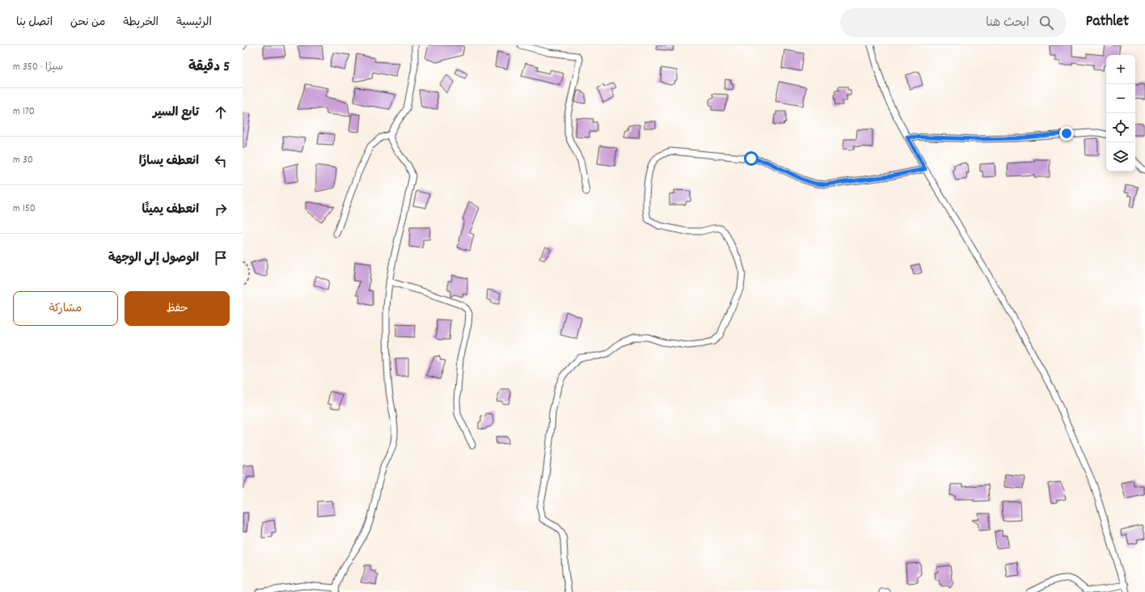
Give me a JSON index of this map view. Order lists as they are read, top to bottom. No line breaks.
{"page":{"header":"Pathlet","search":"ابحث هنا","nav":["الرئيسية","الخريطة","من نحن","اتصل بنا"],"heading":["5 دقيقة","سيرًا · 350 m"],"map_buttons":["+","−"],"list":[["تابع السير","170 m"],["انعطف يسارًا","30 m"],["انعطف يمينًا","150 m"],"الوصول إلى الوجهة"],"buttons":["حفظ","مشاركة"]}}
